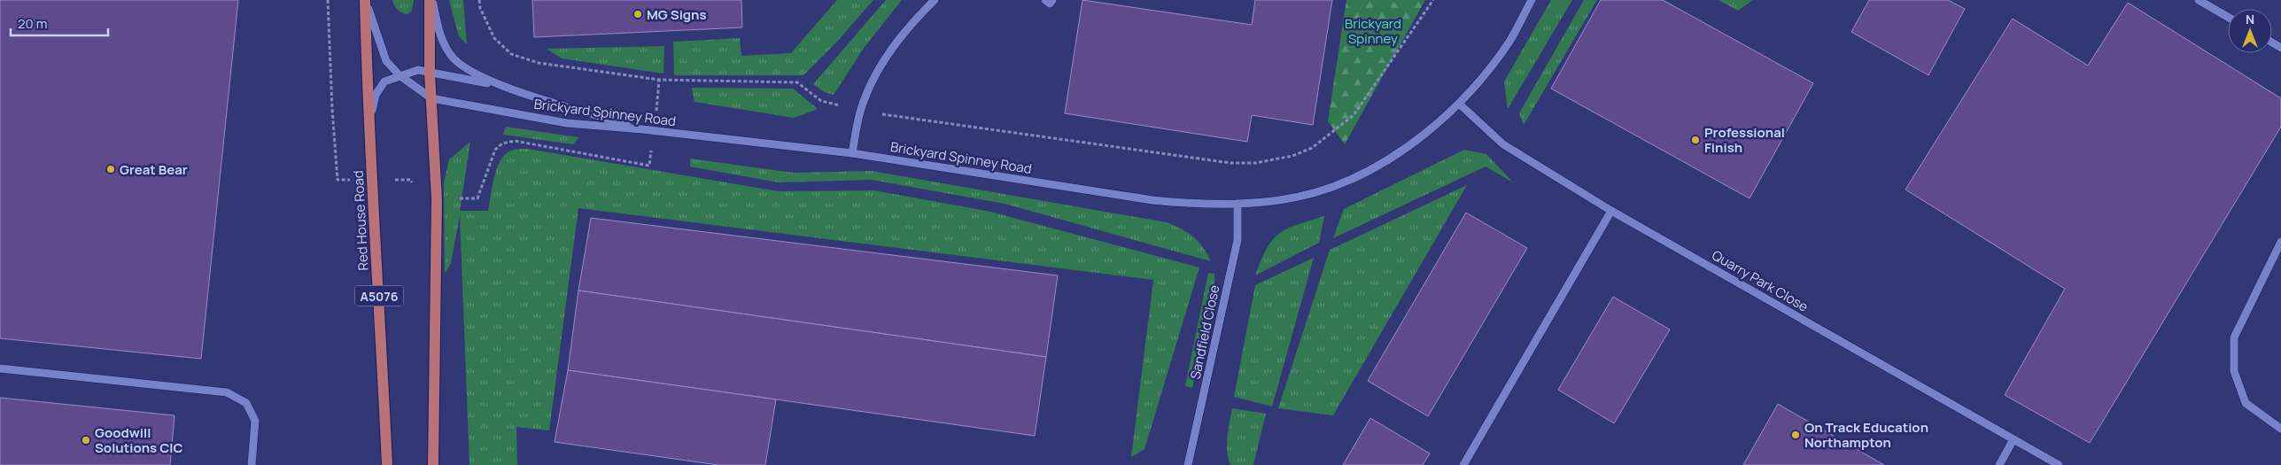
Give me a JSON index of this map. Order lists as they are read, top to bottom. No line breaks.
{"streets":{"main road":["Red House Road","A5076"],"street":["Brickyard Spinney Road","Quarry Park Close","Sandfield Close"]},"crossings":[["Brickyard Spinney Road","Red House Road"],["Brickyard Spinney Road","Quarry Park Close"],["Brickyard Spinney Road","Sandfield Close"]],"parks":["Brickyard Spinney"],"places":["MG Signs","Professional Finish","Great Bear","On Track Education Northampton","Goodwill Solutions CIC"],"scale_bar":"20 m","north":"top"}
